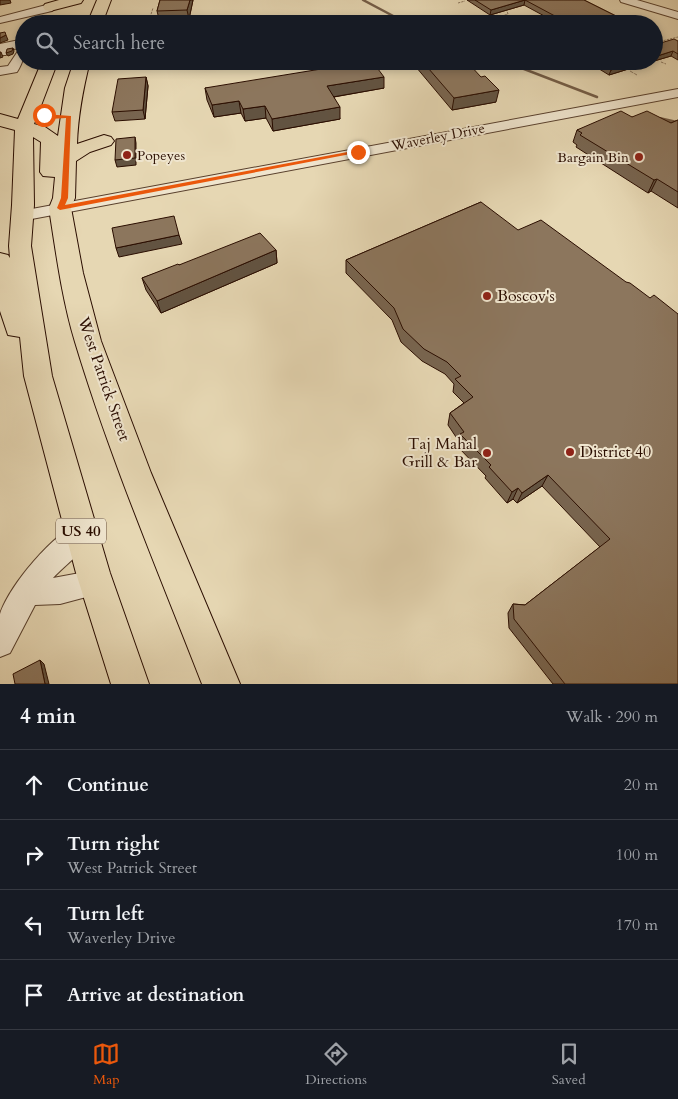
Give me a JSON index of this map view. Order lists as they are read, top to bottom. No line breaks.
{"streets":{"main road":["West Patrick Street","US 40"],"street":["Waverley Drive"]},"crossings":[["Waverley Drive","West Patrick Street"],["Waverley Drive","US 40"]],"places":["Popeyes","Bargain Bin","Boscov's","District 40","Taj Mahal Grill & Bar"],"page":{"search":"Search here","heading":["4 min","Walk · 290 m"],"list":[["Continue","20 m"],["Turn right","West Patrick Street","100 m"],["Turn left","Waverley Drive","170 m"],"Arrive at destination"],"nav":["Map","Directions","Saved"]}}
